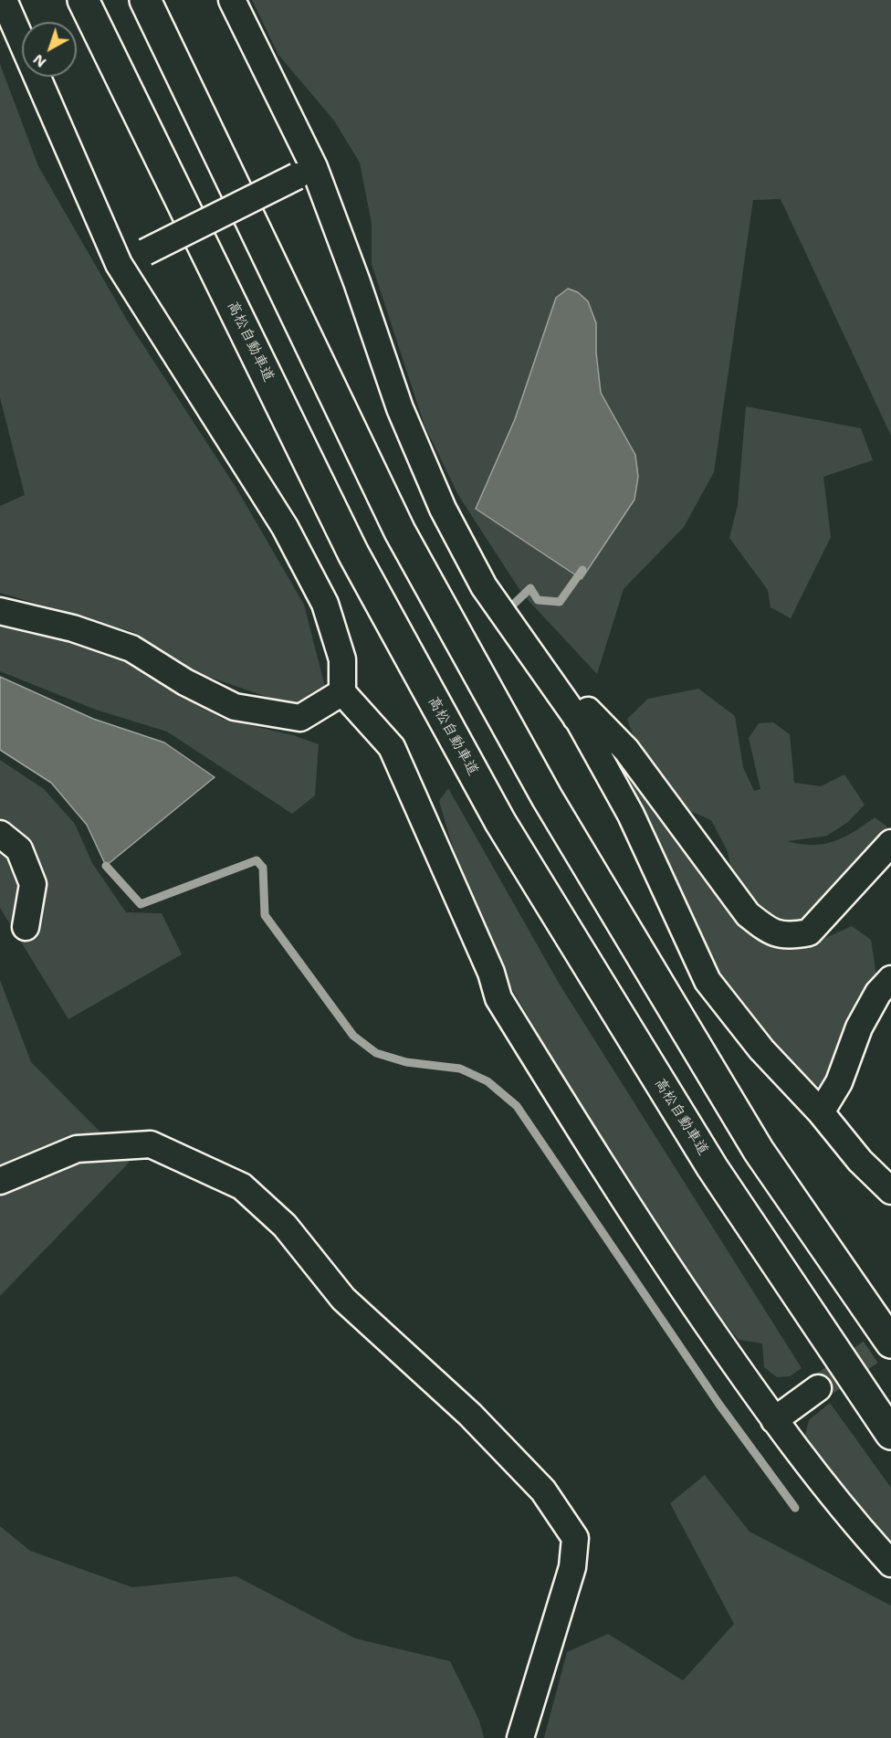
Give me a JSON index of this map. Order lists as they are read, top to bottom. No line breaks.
{"streets":{"highway":["高松自動車道"]},"north":"bottom left"}
